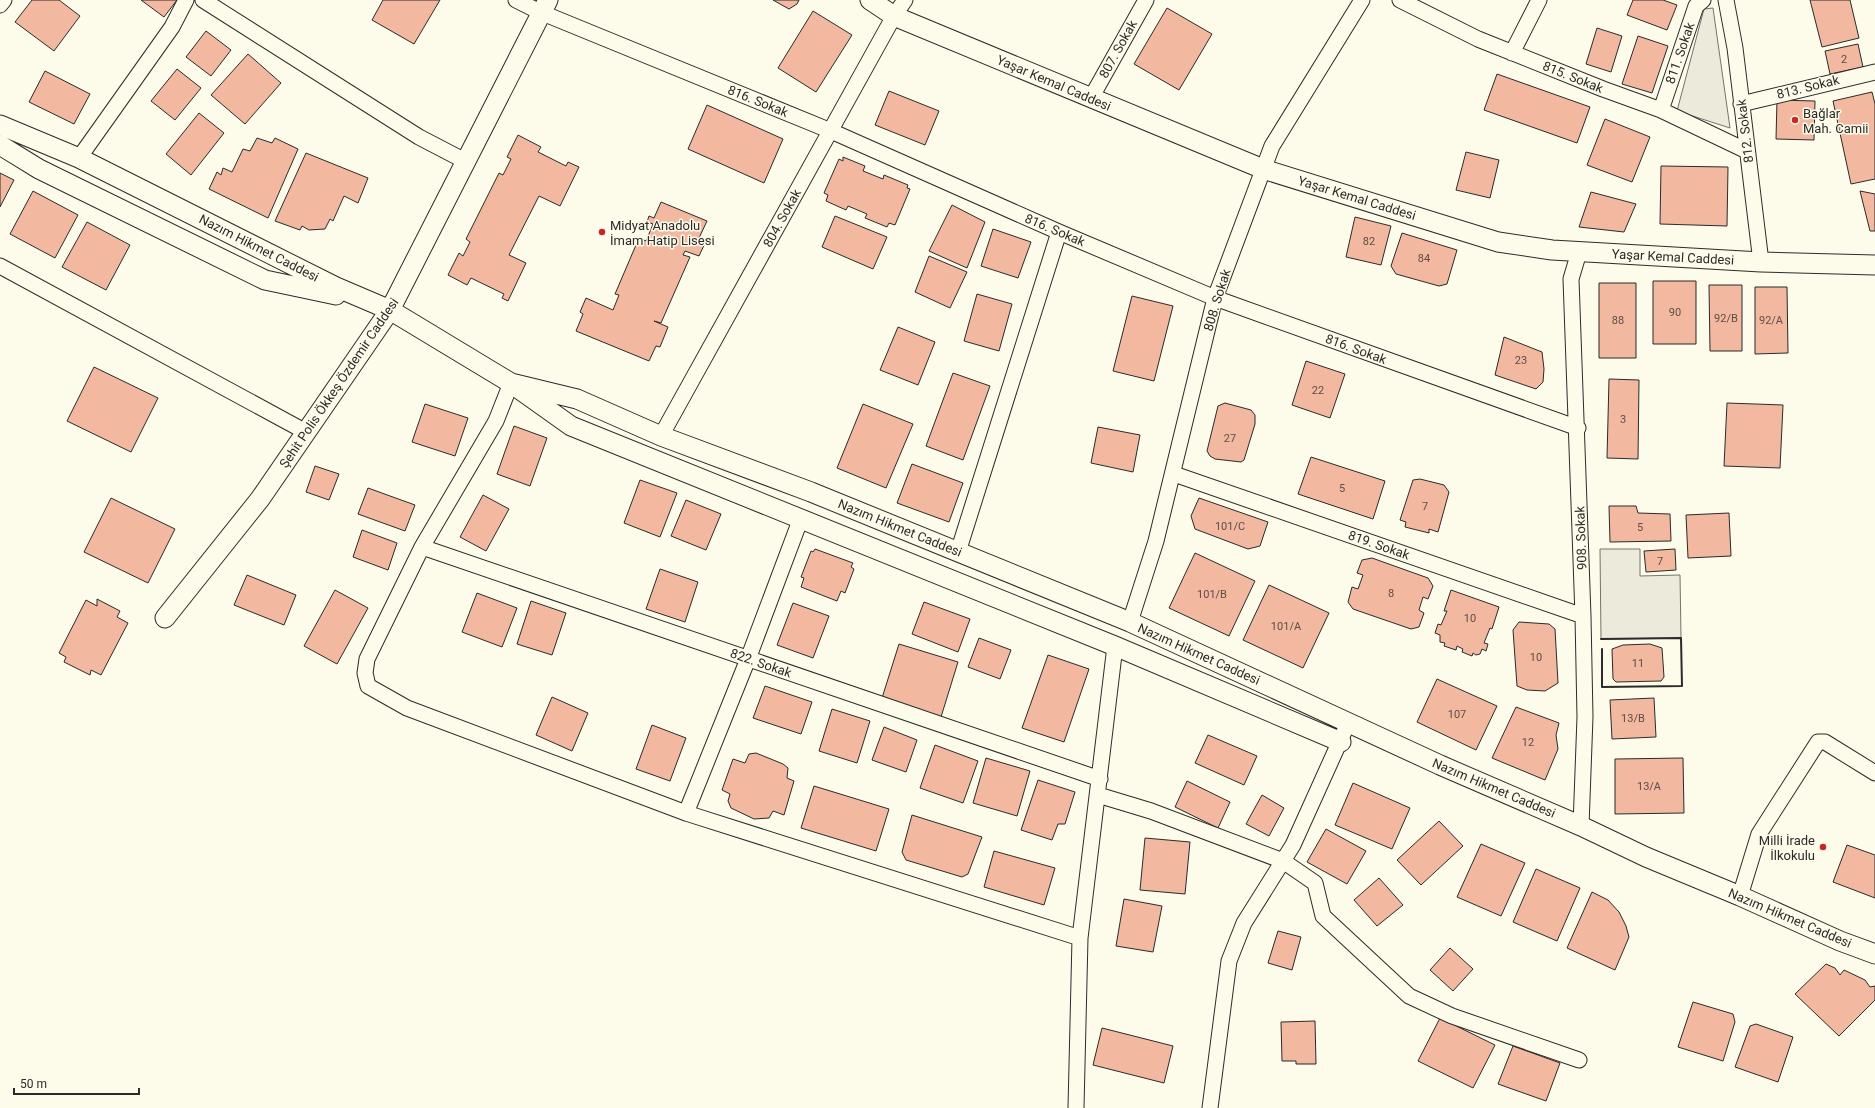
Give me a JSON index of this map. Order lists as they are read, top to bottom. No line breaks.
{"streets":{"street":["807. Sokak","811. Sokak","815. Sokak","Yaşar Kemal Caddesi","813. Sokak","816. Sokak","812. Sokak","804. Sokak","Nazım Hikmet Caddesi","808. Sokak","Şehit Polis Ökkeş Özdemir Caddesi","908. Sokak","819. Sokak","822. Sokak"]},"crossings":[["807. Sokak","Yaşar Kemal Caddesi"],["811. Sokak","815. Sokak"],["815. Sokak","812. Sokak"],["Yaşar Kemal Caddesi","812. Sokak"],["Yaşar Kemal Caddesi","804. Sokak"],["Yaşar Kemal Caddesi","808. Sokak"],["Yaşar Kemal Caddesi","908. Sokak"],["813. Sokak","812. Sokak"],["816. Sokak","804. Sokak"],["816. Sokak","808. Sokak"],["816. Sokak","Şehit Polis Ökkeş Özdemir Caddesi"],["816. Sokak","908. Sokak"],["804. Sokak","Nazım Hikmet Caddesi"],["Nazım Hikmet Caddesi","808. Sokak"],["Nazım Hikmet Caddesi","Şehit Polis Ökkeş Özdemir Caddesi"],["Nazım Hikmet Caddesi","908. Sokak"],["808. Sokak","819. Sokak"],["908. Sokak","819. Sokak"]],"places":["Bağlar Mah. Camii","Midyat Anadolu İmam Hatip Lisesi","Milli İrade İlkokulu"],"house_numbers":["2","82","84","90","92/B","88","92/A","23","22","3","27","5","7","101/C","5","7","8","101/B","10","101/A","10","11","107","13/B","12","13/A"],"scale_bar":"50 m"}
